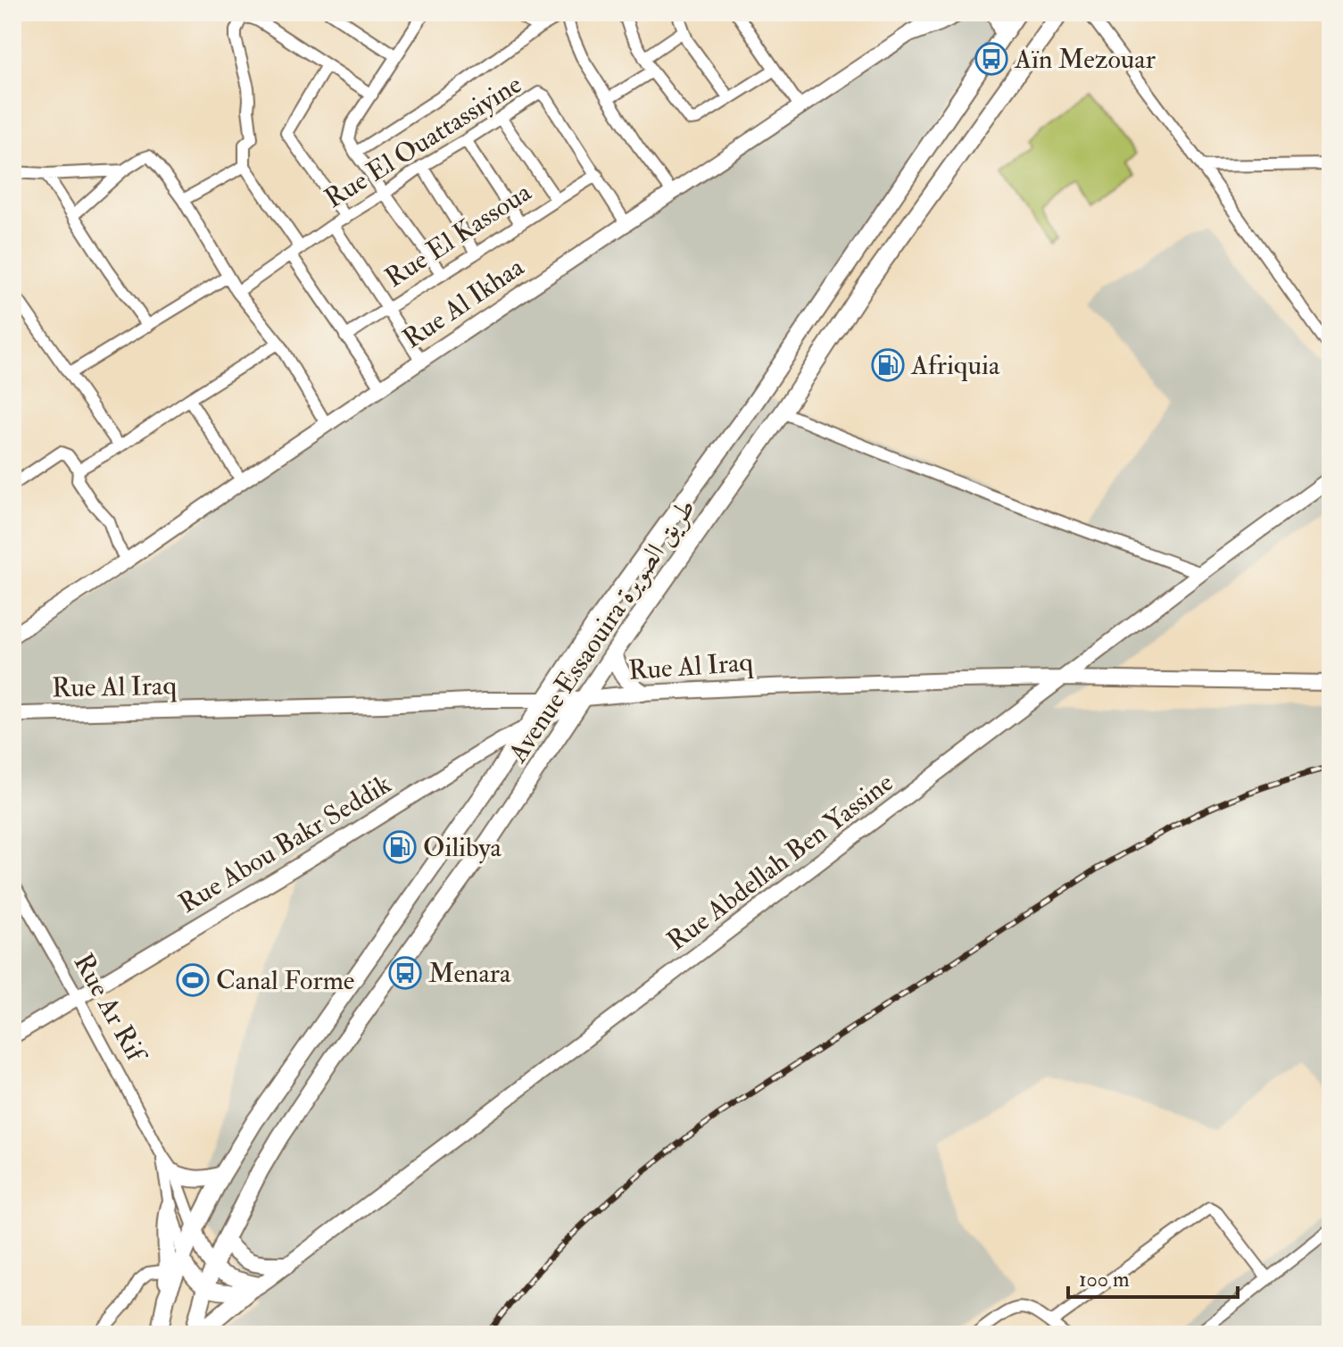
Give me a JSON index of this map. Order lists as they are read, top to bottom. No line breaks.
{"streets":{"main road":["Avenue Essaouira طريق الصويرة"],"street":["Rue El Ouattassiyine","Rue El Kassoua","Rue Al Ikhaa","Rue Al Iraq","Rue Abou Bakr Seddik","Rue Abdellah Ben Yassine","Rue Ar Rif"]},"crossings":[["Rue El Ouattassiyine","Rue El Kassoua"],["Rue El Ouattassiyine","Rue Al Ikhaa"],["Avenue Essaouira طريق الصويرة","Rue Al Iraq"],["Avenue Essaouira طريق الصويرة","Rue Abou Bakr Seddik"],["Avenue Essaouira طريق الصويرة","Rue Ar Rif"],["Rue Al Iraq","Rue Abou Bakr Seddik"],["Rue Al Iraq","Rue Abdellah Ben Yassine"],["Rue Abou Bakr Seddik","Rue Ar Rif"]],"places":{"bus stop":["Aïn Mezouar","Menara"],"fuel station":["Afriquia","Oilibya"],"sports":["Canal Forme"]},"scale_bar":"100 m"}
